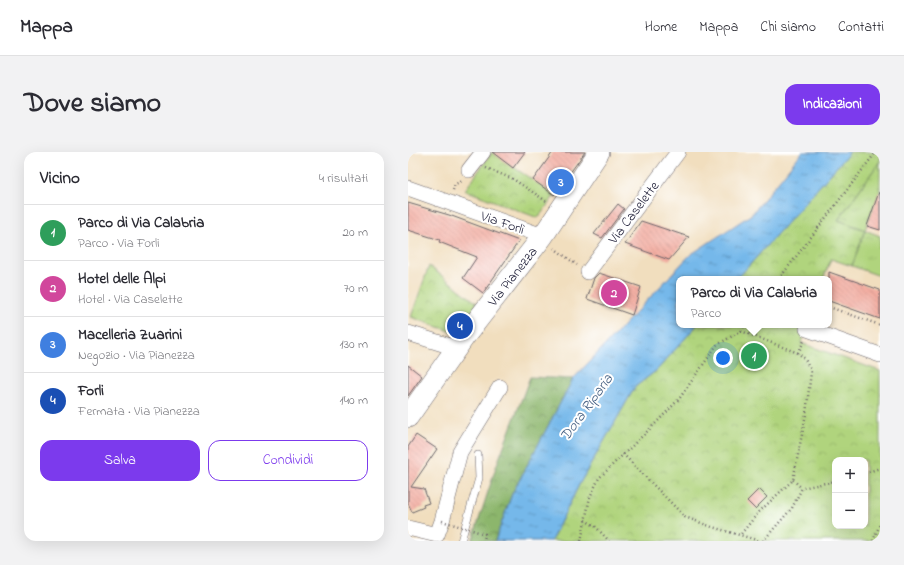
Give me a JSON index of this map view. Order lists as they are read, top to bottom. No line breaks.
{"streets":{"street":["Via Caselette","Via Forlì","Via Pianezza"]},"crossings":[["Via Caselette","Via Forlì"],["Via Forlì","Via Pianezza"]],"water":["Dora Riparia"],"page":{"header":"Mappa","nav":["Home","Mappa","Chi siamo","Contatti"],"title":"Dove siamo","buttons":["Indicazioni",["Salva","Condividi"]],"heading":["Vicino","4 risultati"],"pins":["3","2","4","1"],"list":[{"mark":"1","name":"Parco di Via Calabria","note":"Parco · Via Forlì","value":"20 m"},{"mark":"2","name":"Hotel delle Alpi","note":"Hotel · Via Caselette","value":"70 m"},{"mark":"3","name":"Macelleria Zuarini","note":"Negozio · Via Pianezza","value":"130 m"},{"mark":"4","name":"Forli","note":"Fermata · Via Pianezza","value":"140 m"}],"popup":["Parco di Via Calabria","Parco"],"map_buttons":["+","−"]}}
